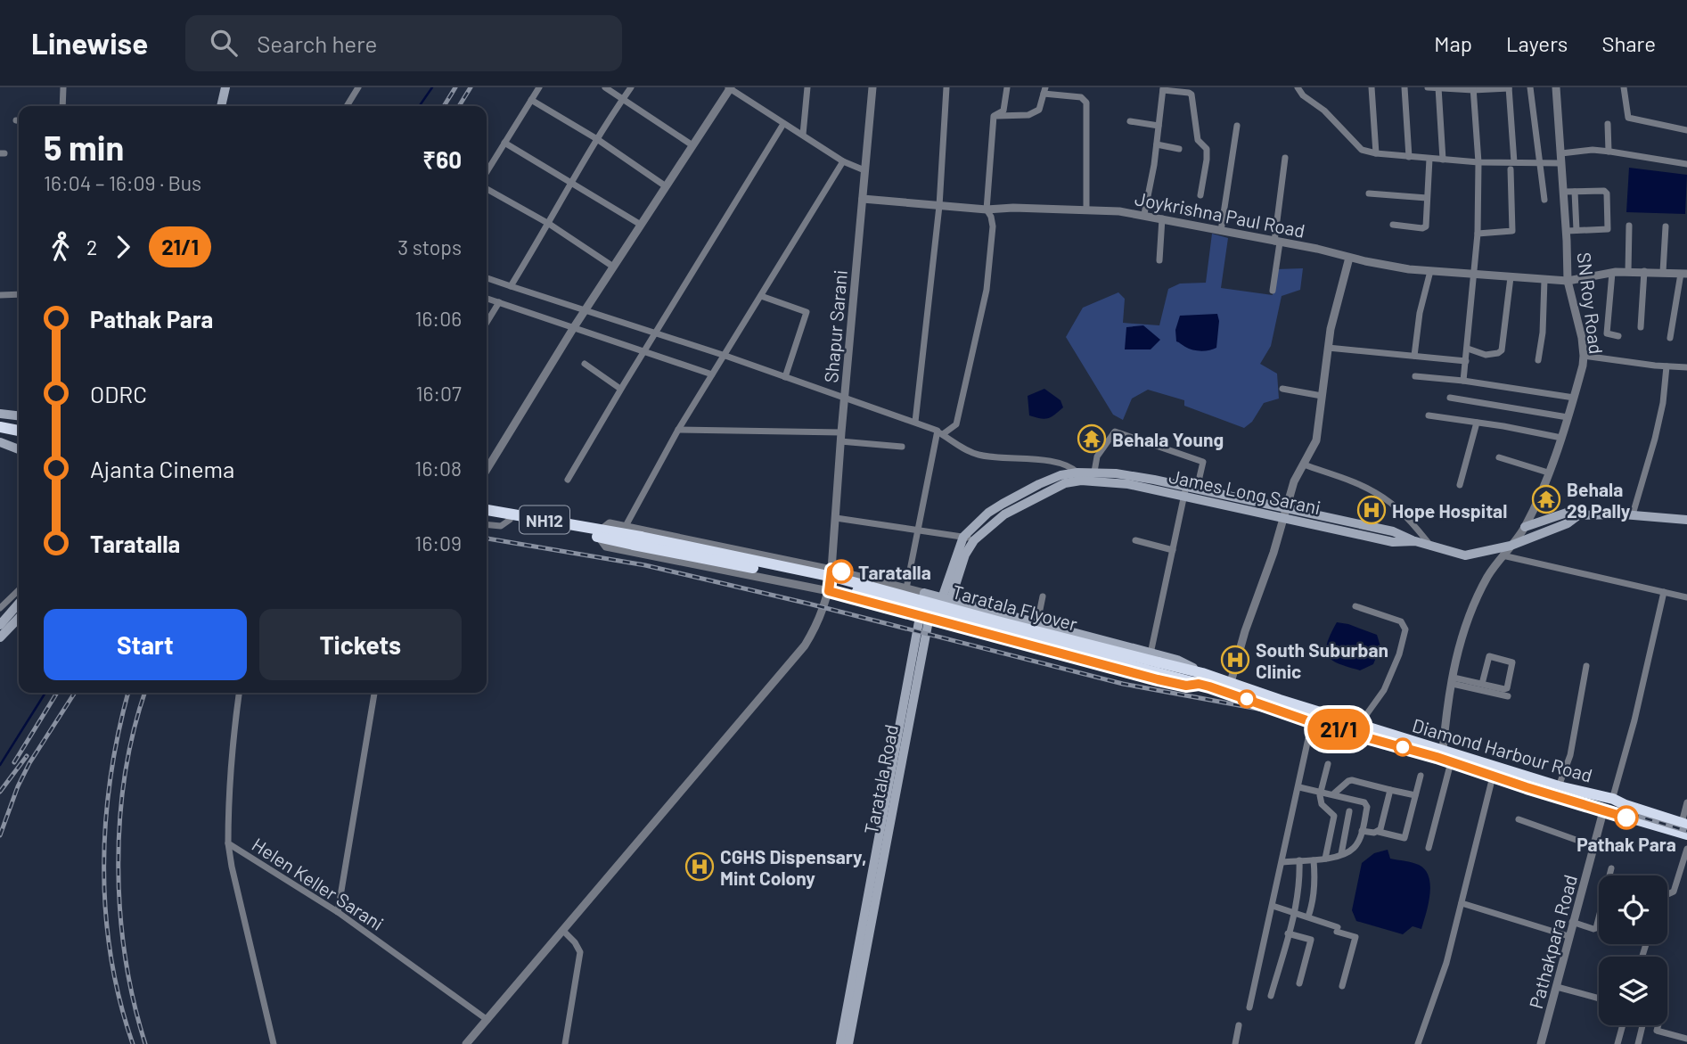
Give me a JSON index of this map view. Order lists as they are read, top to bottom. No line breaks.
{"streets":{"highway":["NH12","Taratala Flyover","Diamond Harbour Road"],"main road":["James Long Sarani","Taratala Road"],"street":["Joykrishna Paul Road","SN Roy Road","Shapur Sarani","Helen Keller Sarani","Pathakpara Road"]},"crossings":[["Joykrishna Paul Road","SN Roy Road"],["Joykrishna Paul Road","Shapur Sarani"],["SN Roy Road","Diamond Harbour Road"],["Shapur Sarani","Helen Keller Sarani"],["NH12","Taratala Flyover"],["Taratala Flyover","Diamond Harbour Road"],["Diamond Harbour Road","Pathakpara Road"]],"places":{"temple":["Behala Young","Behala 29 Pally"],"hospital":["Hope Hospital","South Suburban Clinic","CGHS Dispensary, Mint Colony"],"other":["Taratalla","Pathak Para"]},"lines":["bus line 21/1"],"page":{"header":"Linewise","search":"Search here","nav":["Map","Layers","Share"],"on_map":"21/1","heading":["5 min","16:04 – 16:09 · Bus","₹60"],"legs":["2","21/1","3 stops"],"list":[{"name":"Pathak Para","value":"16:06"},{"name":"ODRC","value":"16:07"},{"name":"Ajanta Cinema","value":"16:08"},{"name":"Taratalla","value":"16:09"}],"buttons":["Start","Tickets"]}}
